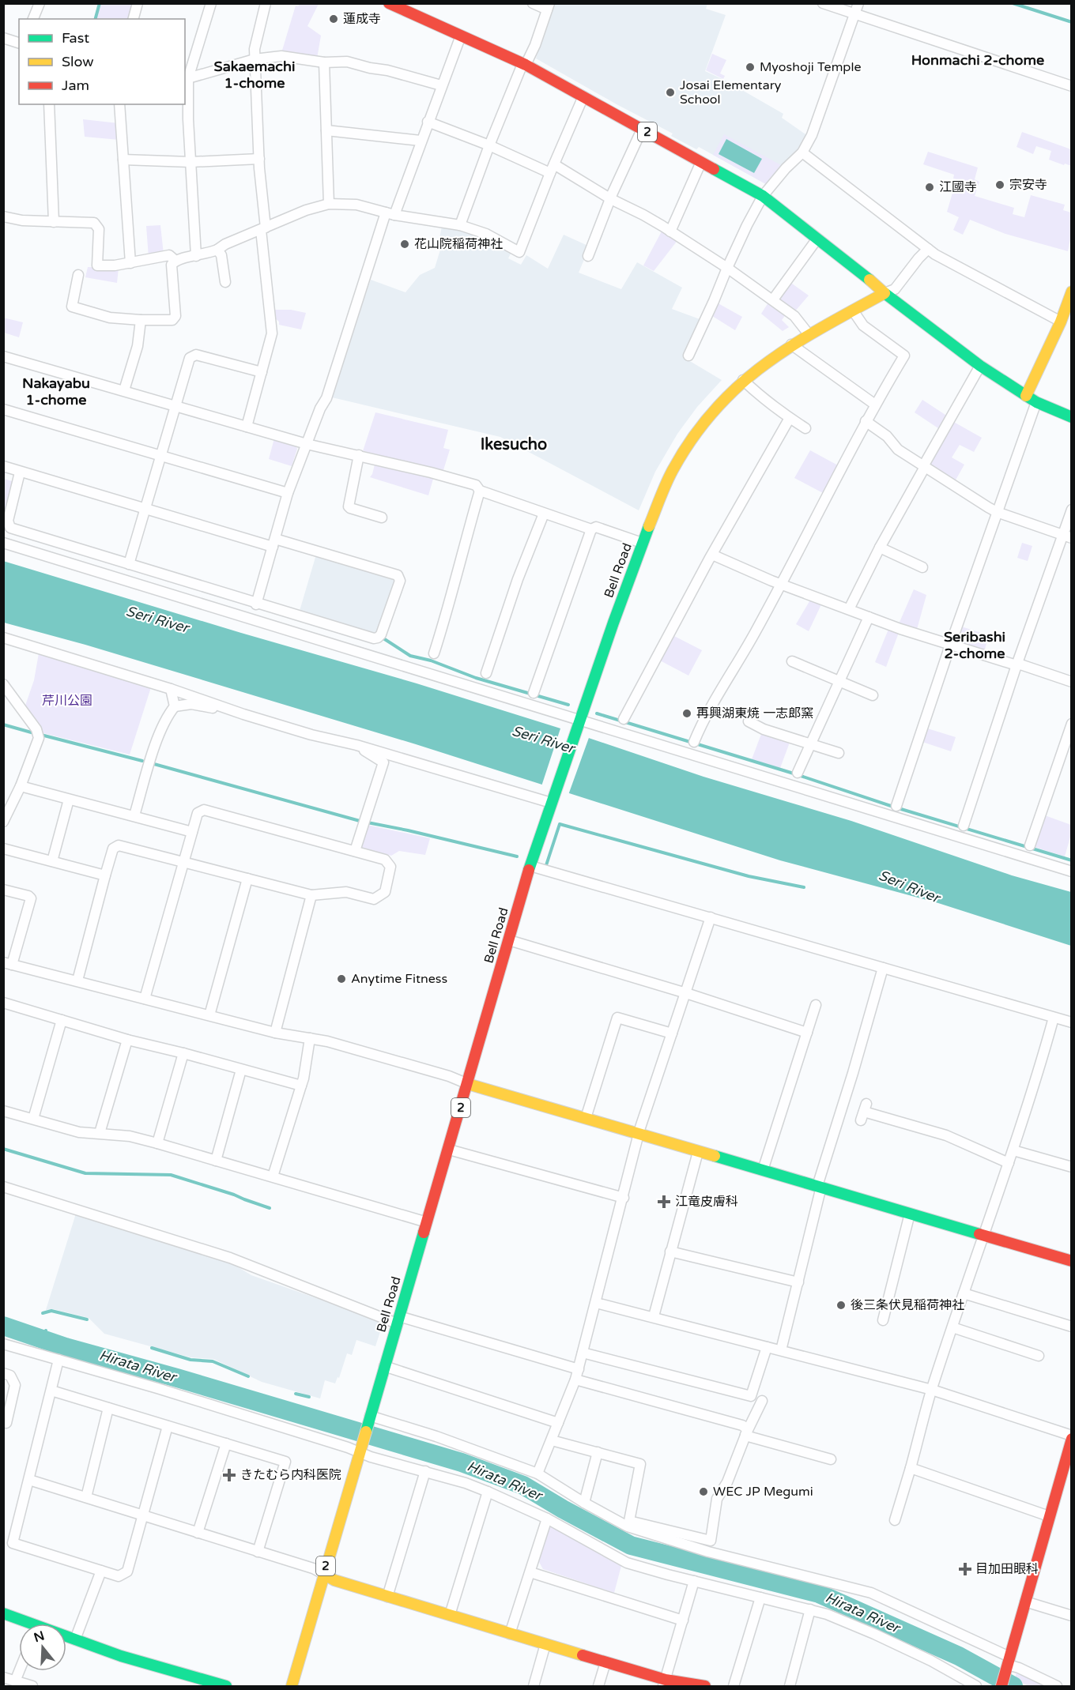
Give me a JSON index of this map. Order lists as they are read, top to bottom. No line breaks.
{"streets":{"main road":["2","Bell Road"]},"crossings":[["2","Bell Road"]],"districts":["Honmachi 2-chome","Sakaemachi 1-chome","Nakayabu 1-chome","Ikesucho","Seribashi 2-chome"],"water":["Seri River","Hirata River"],"parks":["芹川公園"],"places":{"other":["蓮成寺","Myoshoji Temple","Josai Elementary School","宗安寺","江國寺","花山院稲荷神社","再興湖東焼 一志郎窯","Anytime Fitness","後三条伏見稲荷神社","WEC JP Megumi"],"health":["江竜皮膚科","きたむら内科医院","目加田眼科"]},"legend":["Fast","Slow","Jam"],"north":"top"}
